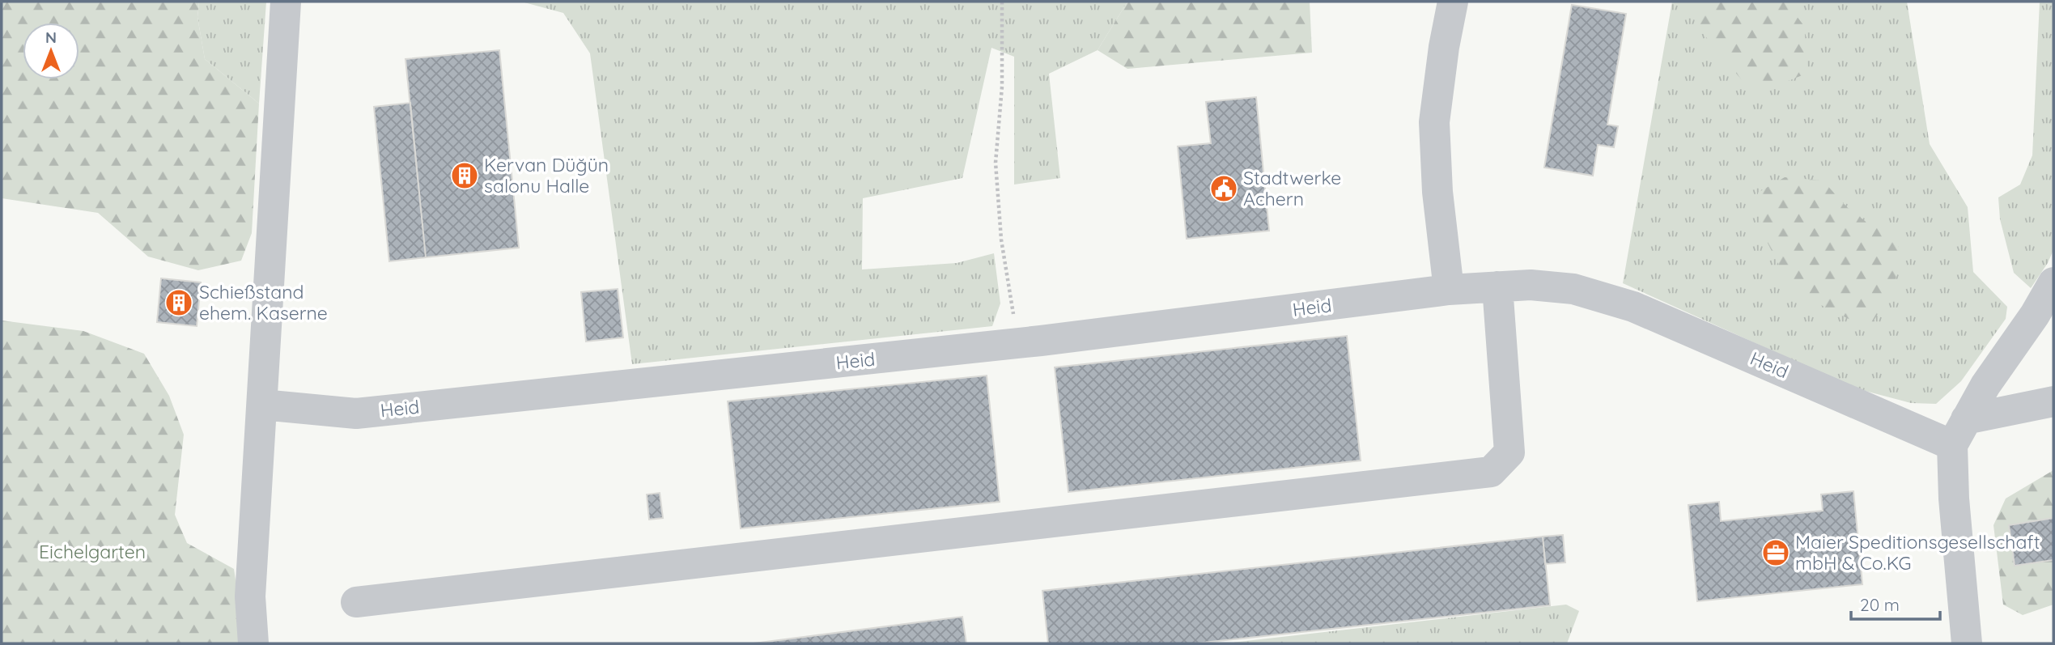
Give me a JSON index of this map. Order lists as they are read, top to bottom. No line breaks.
{"streets":{"street":["Heid"]},"parks":["Eichelgarten"],"places":{"building":["Kervan Düğün salonu Halle","Schießstand ehem. Kaserne"],"public building":["Stadtwerke Achern"],"office":["Maier Speditionsgesellschaft mbH & Co.KG"]},"scale_bar":"20 m","north":"top"}
